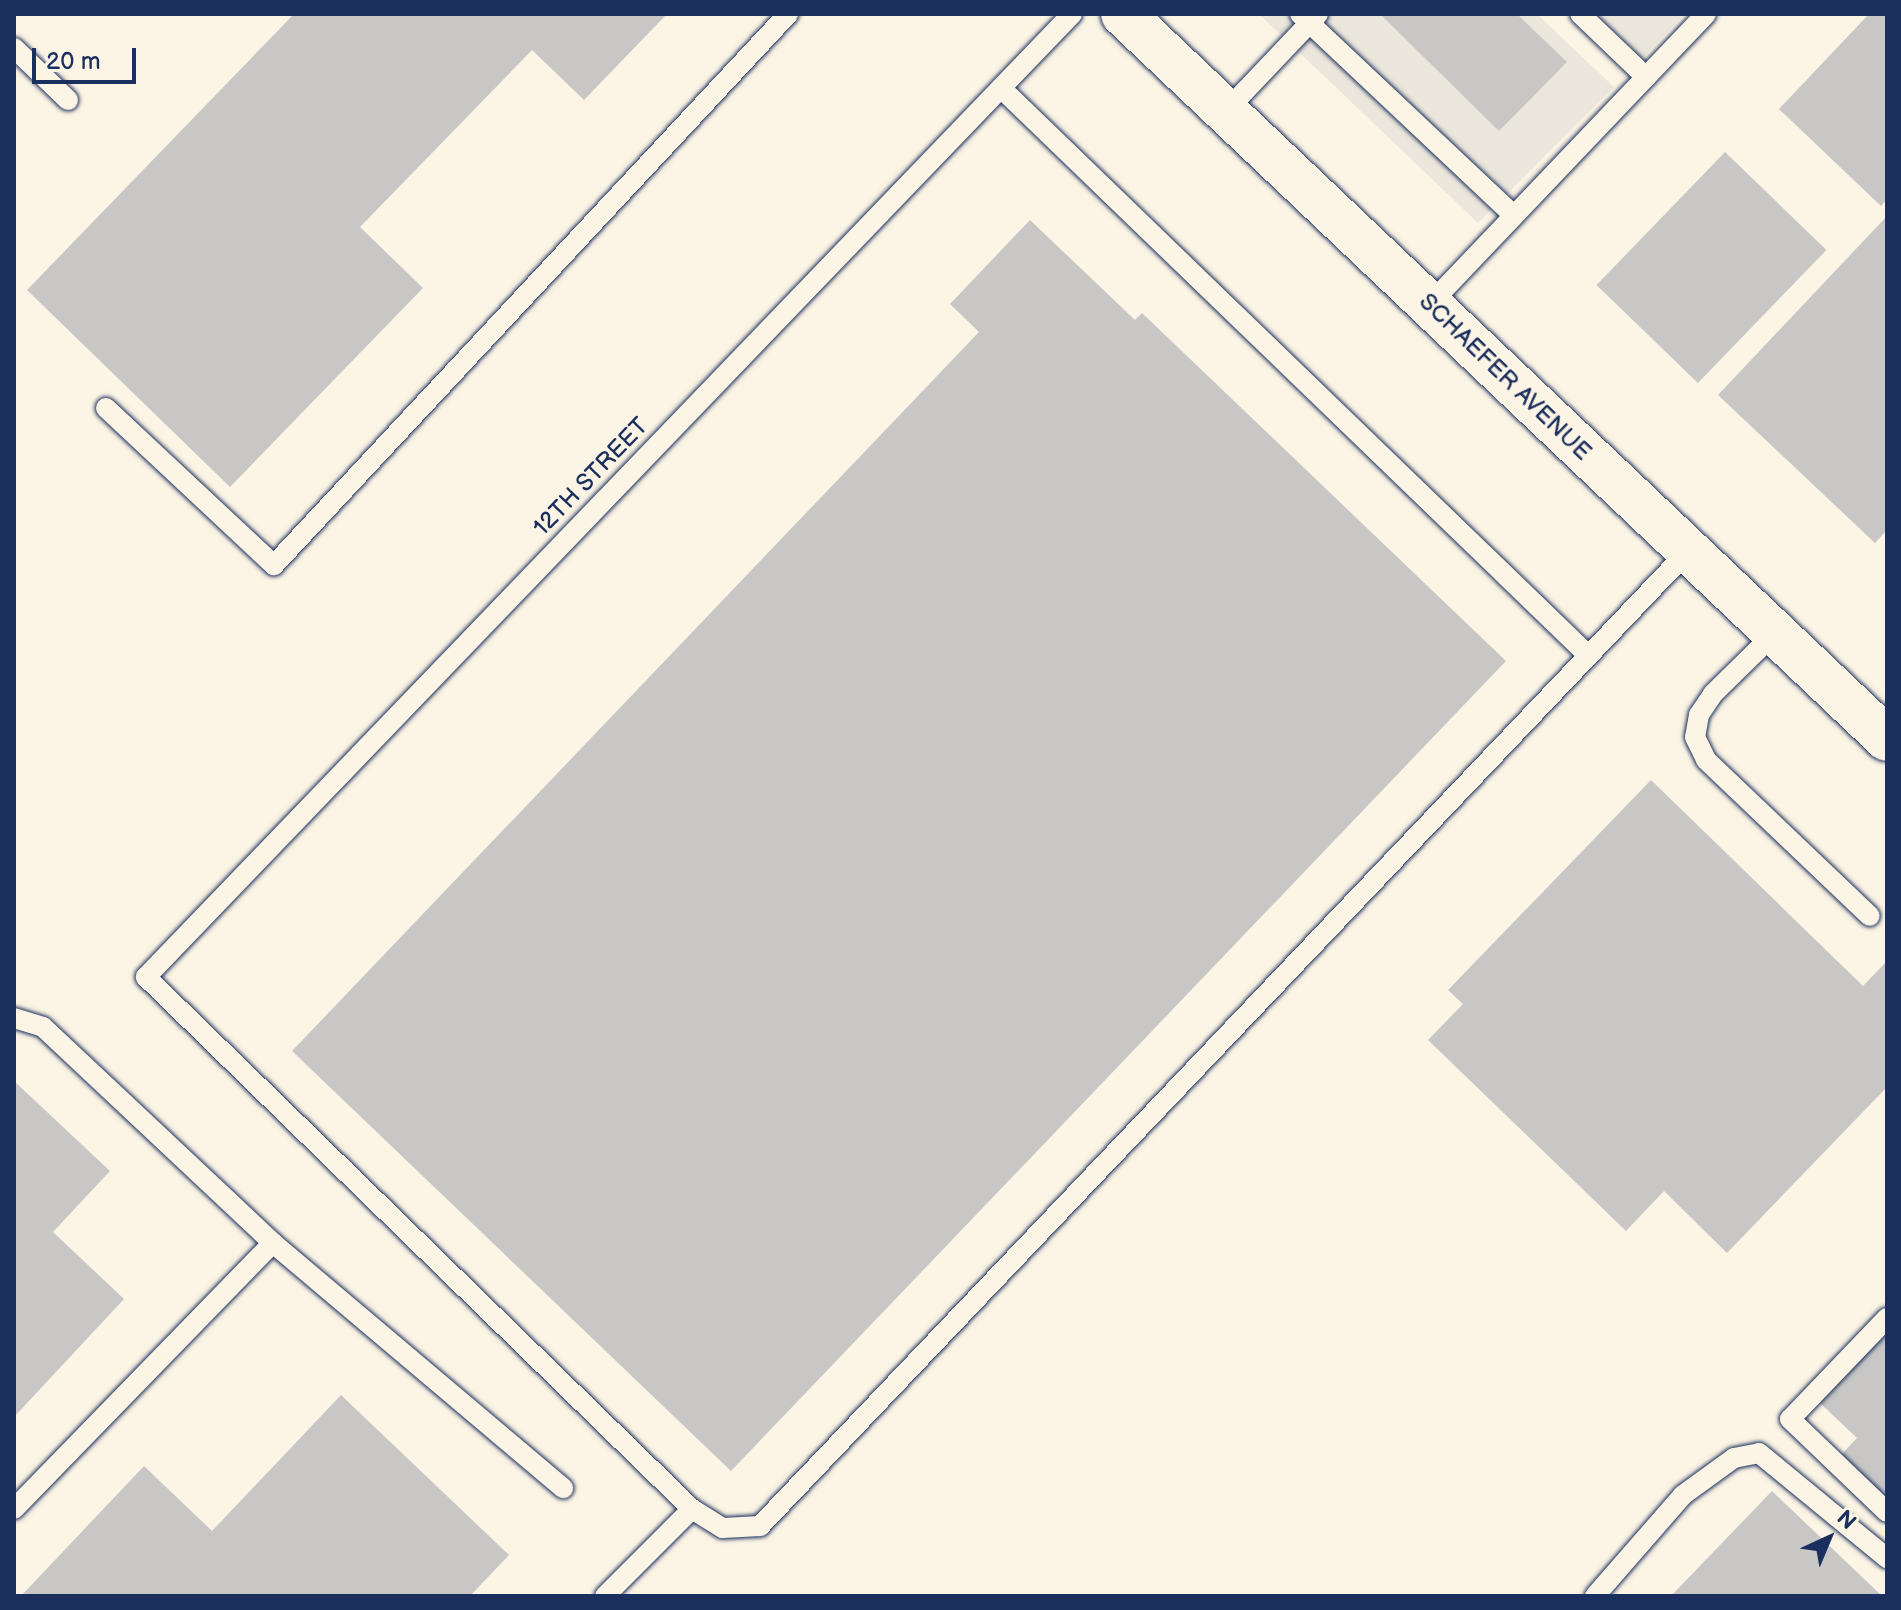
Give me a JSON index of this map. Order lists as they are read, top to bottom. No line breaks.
{"streets":{"street":["SCHAEFER AVENUE"],"lane":["12TH STREET"]},"scale_bar":"20 m","north":"top right"}
